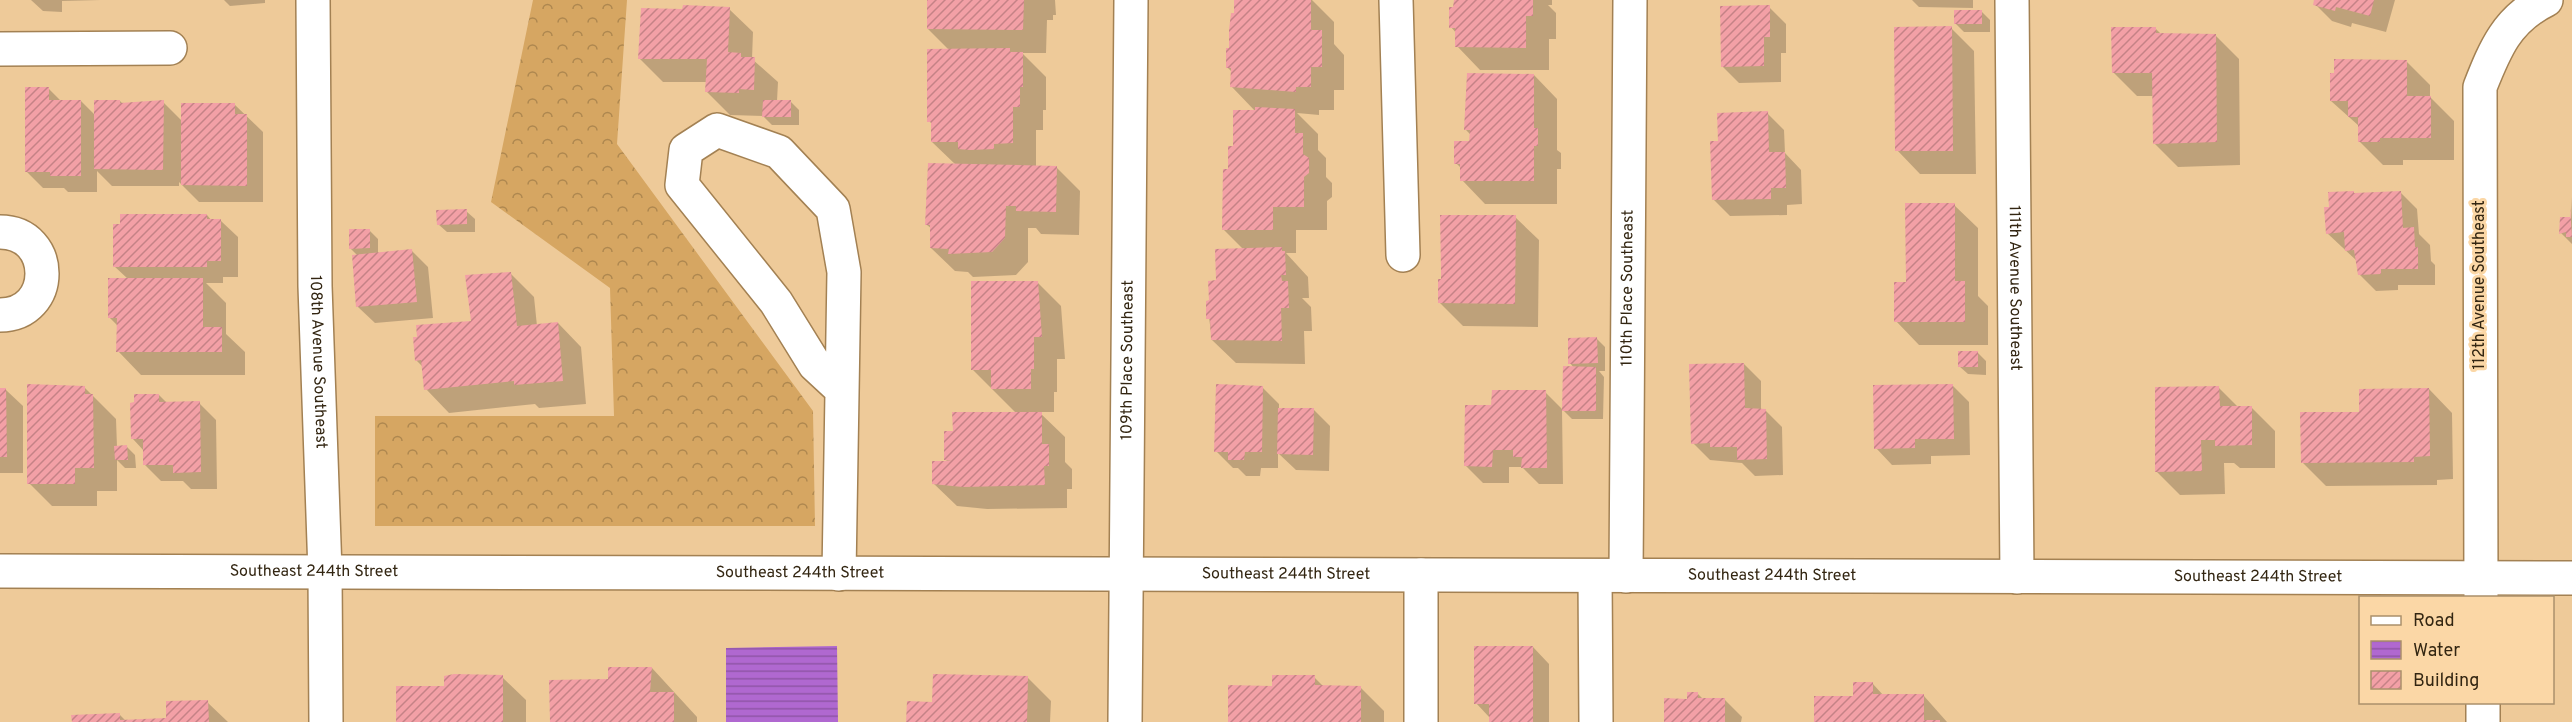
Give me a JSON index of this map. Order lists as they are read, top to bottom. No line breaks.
{"streets":{"street":["112th Avenue Southeast","110th Place Southeast","111th Avenue Southeast","108th Avenue Southeast","109th Place Southeast","Southeast 244th Street"]},"crossings":[["112th Avenue Southeast","Southeast 244th Street"],["110th Place Southeast","Southeast 244th Street"],["111th Avenue Southeast","Southeast 244th Street"],["108th Avenue Southeast","Southeast 244th Street"],["109th Place Southeast","Southeast 244th Street"]],"legend":["Road","Water","Building"]}
